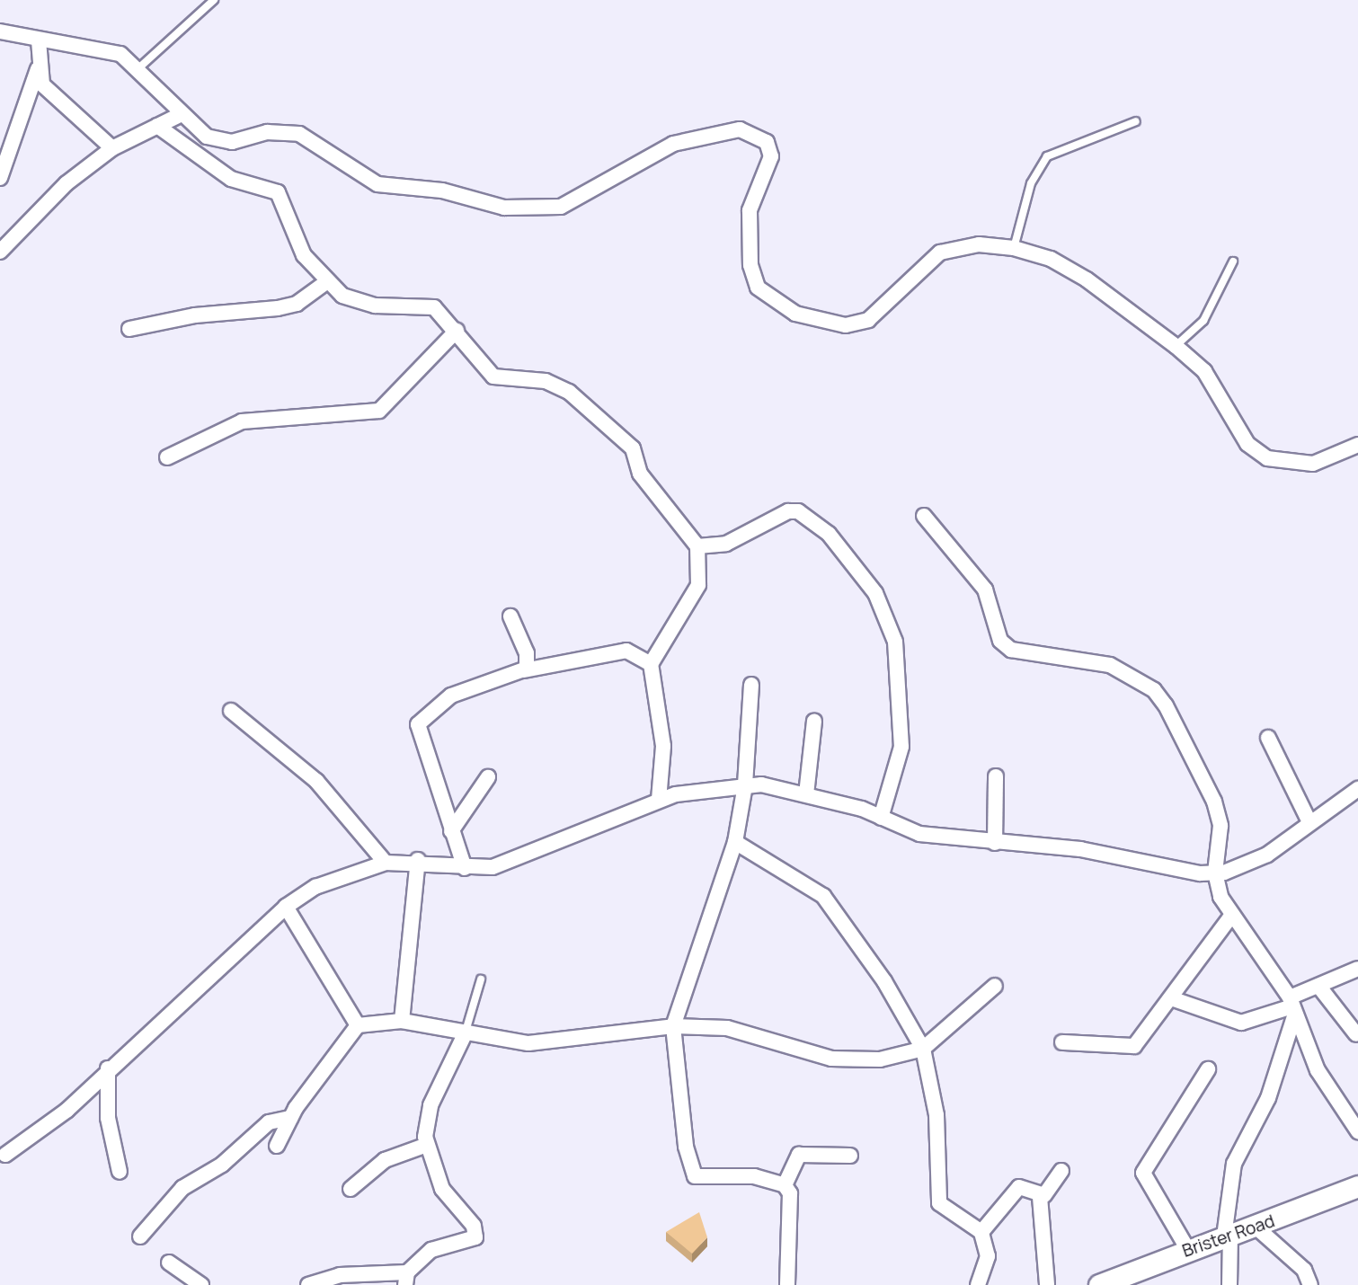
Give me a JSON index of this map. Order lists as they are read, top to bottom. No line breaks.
{"streets":{"street":["Brister Road"]}}
